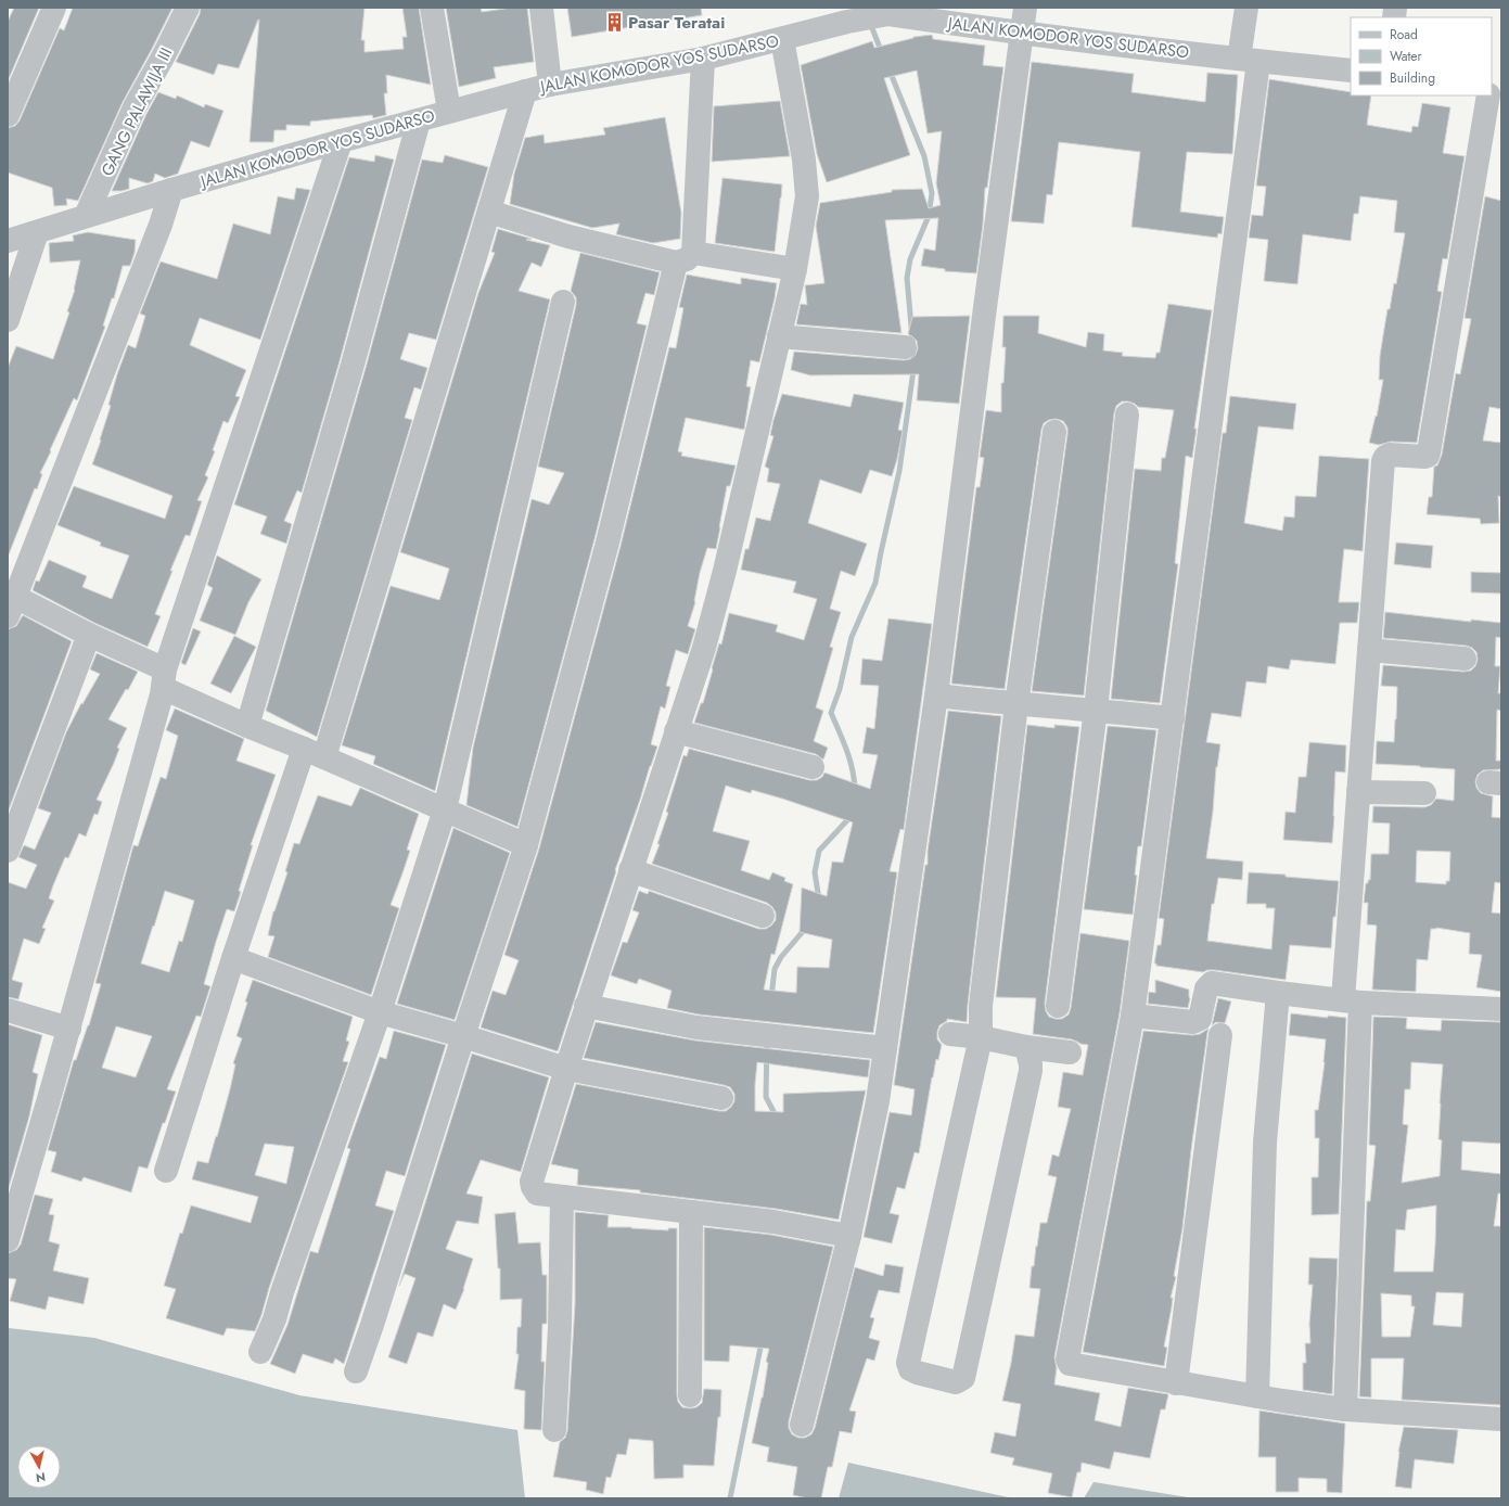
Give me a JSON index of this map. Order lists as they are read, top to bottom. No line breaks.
{"streets":{"street":["JALAN KOMODOR YOS SUDARSO","GANG PALAWIJA III"]},"crossings":[["JALAN KOMODOR YOS SUDARSO","GANG PALAWIJA III"]],"places":{"building":["Pasar Teratai"]},"legend":["Road","Water","Building"],"north":"bottom"}
